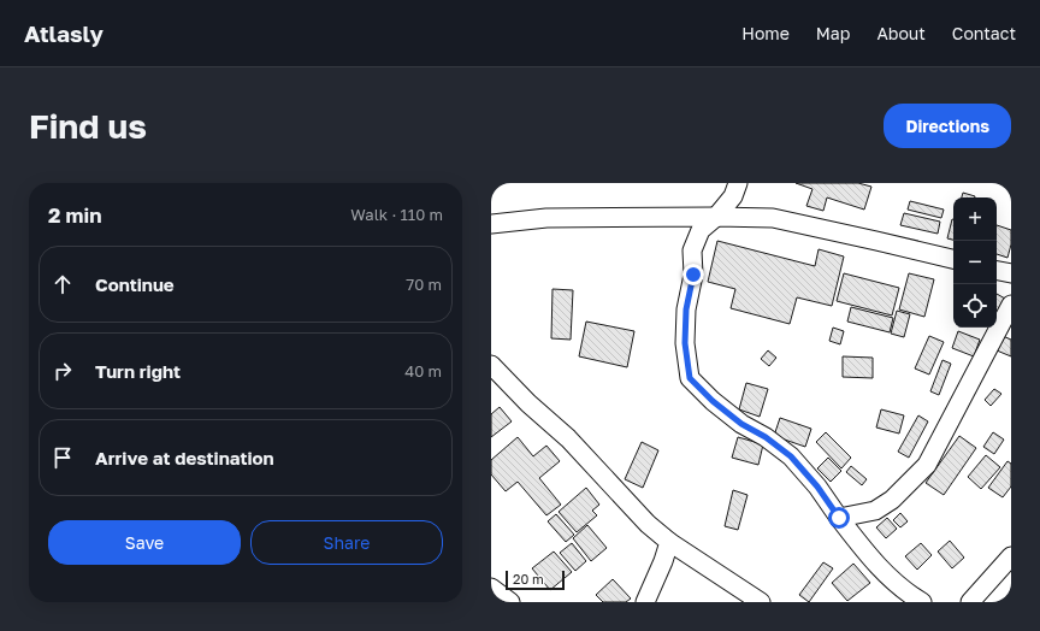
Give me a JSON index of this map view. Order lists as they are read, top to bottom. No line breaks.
{"scale_bar":"20 m","page":{"header":"Atlasly","nav":["Home","Map","About","Contact"],"buttons":["Directions",["Save","Share"]],"title":"Find us","heading":["2 min","Walk · 110 m"],"map_buttons":["+","−"],"list":[["Continue","70 m"],["Turn right","40 m"],"Arrive at destination"],"scale":"20 m"}}
